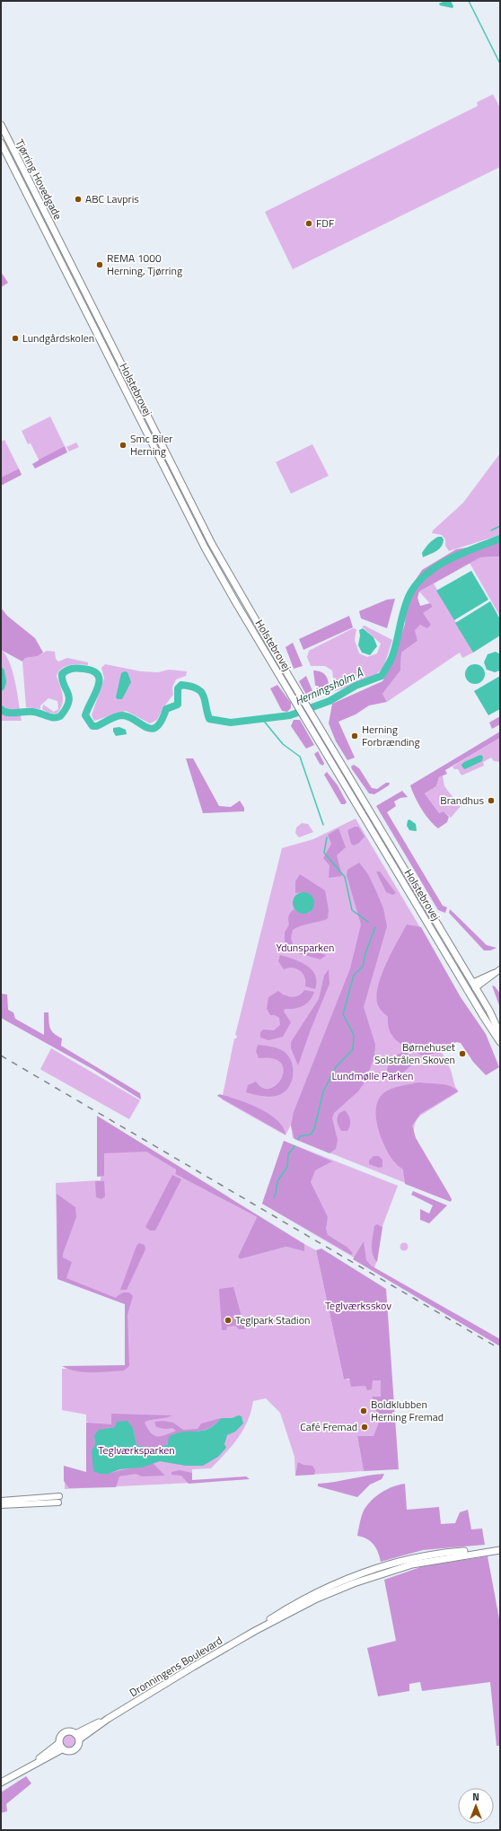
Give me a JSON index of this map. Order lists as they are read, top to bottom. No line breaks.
{"streets":{"main road":["Tjørring Hovedgade","Holstebrovej","Dronningens Boulevard"]},"crossings":[["Tjørring Hovedgade","Holstebrovej"]],"water":["Herningsholm Å"],"parks":["Ydunsparken","Lundmølle Parken","Teglværksskov","Teglværksparken"],"places":["ABC Lavpris","FDF","REMA 1000 Herning, Tjørring","Lundgårdskolen","Smc Biler Herning","Herning Forbrænding","Brandhus","Børnehuset Solstrålen Skoven","Teglpark Stadion","Boldklubben Herning Fremad","Café Fremad"],"north":"top"}
